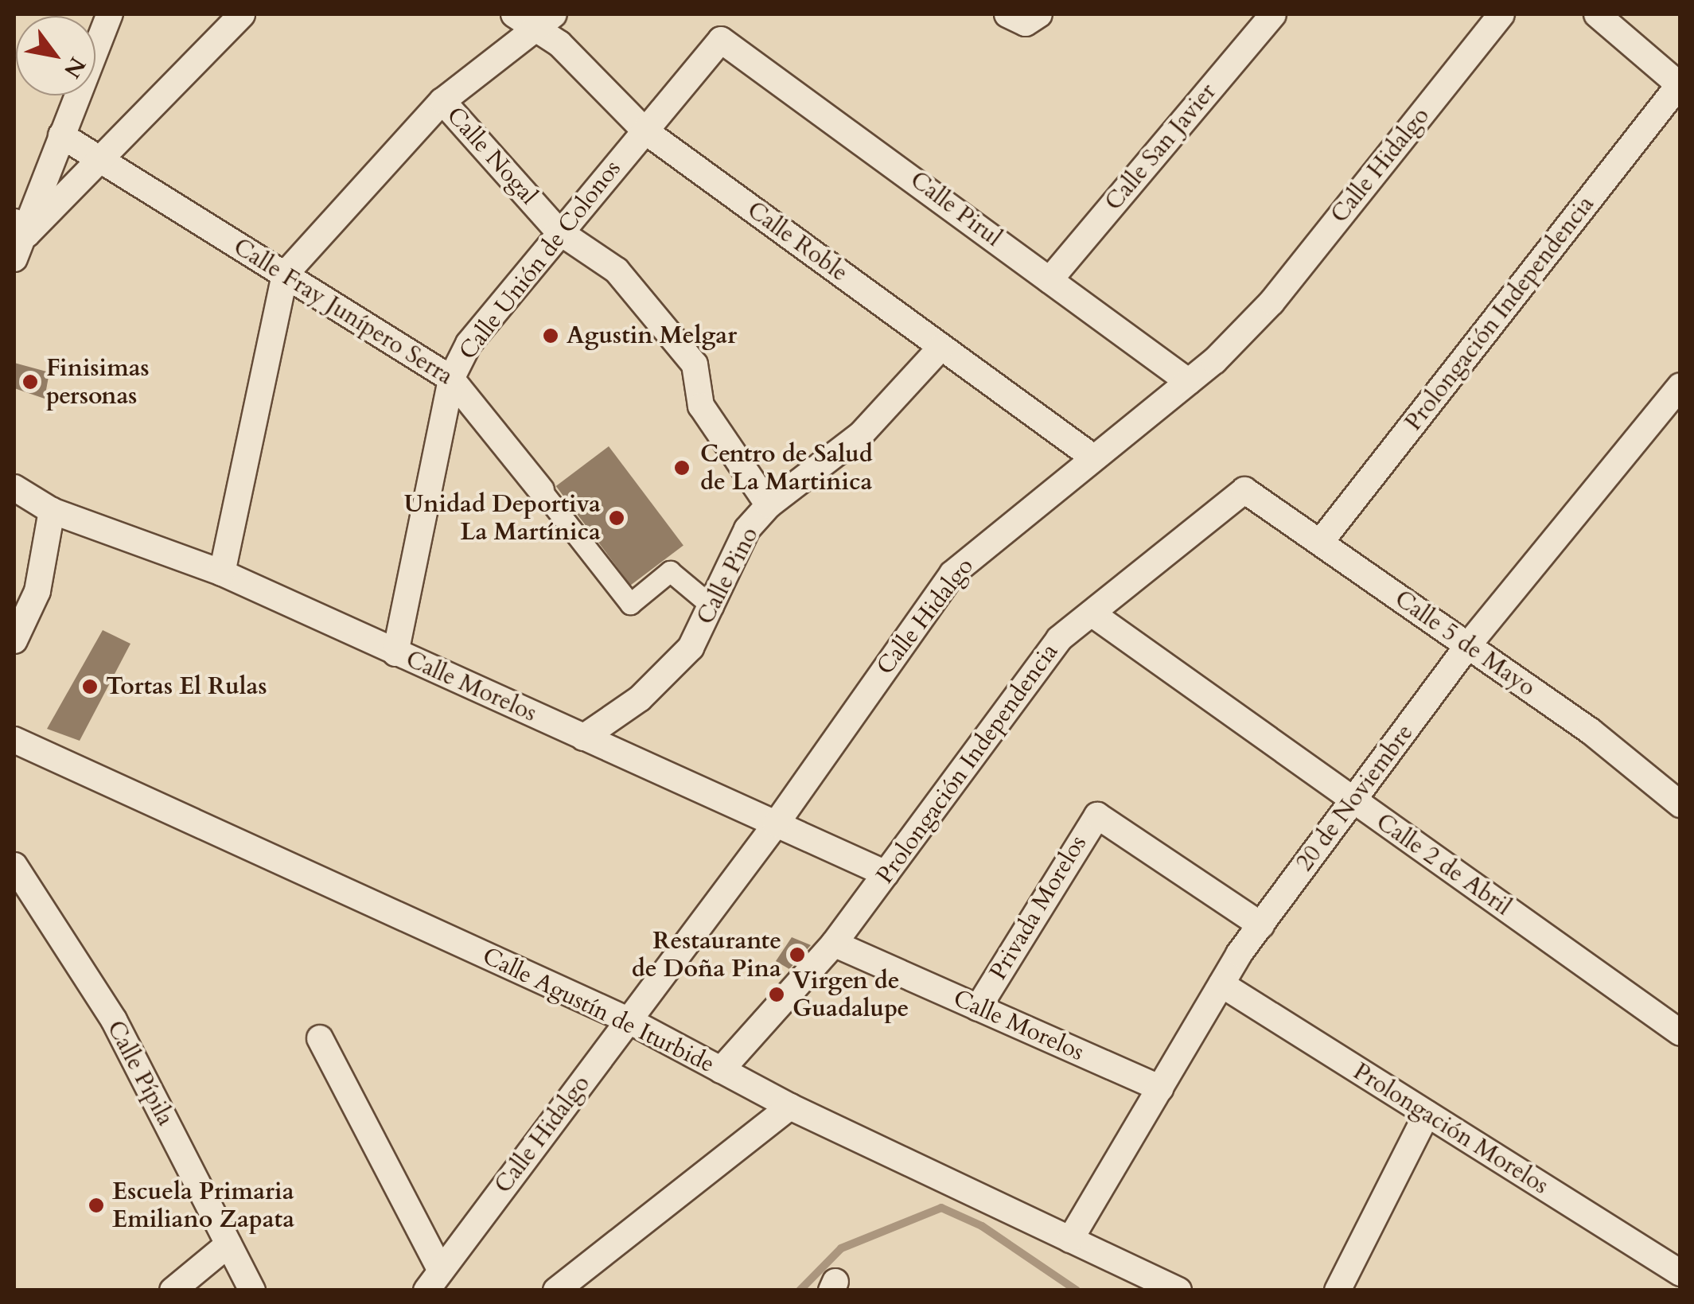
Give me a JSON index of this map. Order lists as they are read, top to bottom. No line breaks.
{"streets":{"street":["Calle San Javier","Calle Nogal","Calle Hidalgo","Calle Pirul","Calle Roble","Calle Unión de Colonos","Calle Fray Junípero Serra","Prolongación Independencia","Calle Pino","Calle 5 de Mayo","Calle Morelos","20 de Noviembre","Calle 2 de Abril","Privada Morelos","Calle Agustín de Iturbide","Calle Pípila","Prolongación Morelos"]},"crossings":[["Calle San Javier","Calle Pirul"],["Calle Nogal","Calle Unión de Colonos"],["Calle Nogal","Calle Pino"],["Calle Hidalgo","Calle Pirul"],["Calle Hidalgo","Calle Roble"],["Calle Hidalgo","Calle Morelos"],["Calle Hidalgo","Calle Agustín de Iturbide"],["Calle Pirul","Calle Unión de Colonos"],["Calle Roble","Calle Unión de Colonos"],["Calle Roble","Calle Pino"],["Calle Unión de Colonos","Calle Fray Junípero Serra"],["Calle Unión de Colonos","Calle Morelos"],["Calle Fray Junípero Serra","Calle Pino"],["Prolongación Independencia","Calle 5 de Mayo"],["Prolongación Independencia","Calle Morelos"],["Prolongación Independencia","Calle 2 de Abril"],["Prolongación Independencia","Calle Agustín de Iturbide"],["Calle Pino","Calle Morelos"],["Calle 5 de Mayo","20 de Noviembre"],["Calle Morelos","20 de Noviembre"],["Calle Morelos","Privada Morelos"],["20 de Noviembre","Calle 2 de Abril"],["20 de Noviembre","Privada Morelos"],["20 de Noviembre","Calle Agustín de Iturbide"],["20 de Noviembre","Prolongación Morelos"]],"places":["Agustin Melgar","Finisimas personas","Centro de Salud de La Martinica","Unidad Deportiva La Martínica","Tortas El Rulas","Restaurante de Doña Pina","Virgen de Guadalupe","Escuela Primaria Emiliano Zapata"],"north":"bottom right"}
